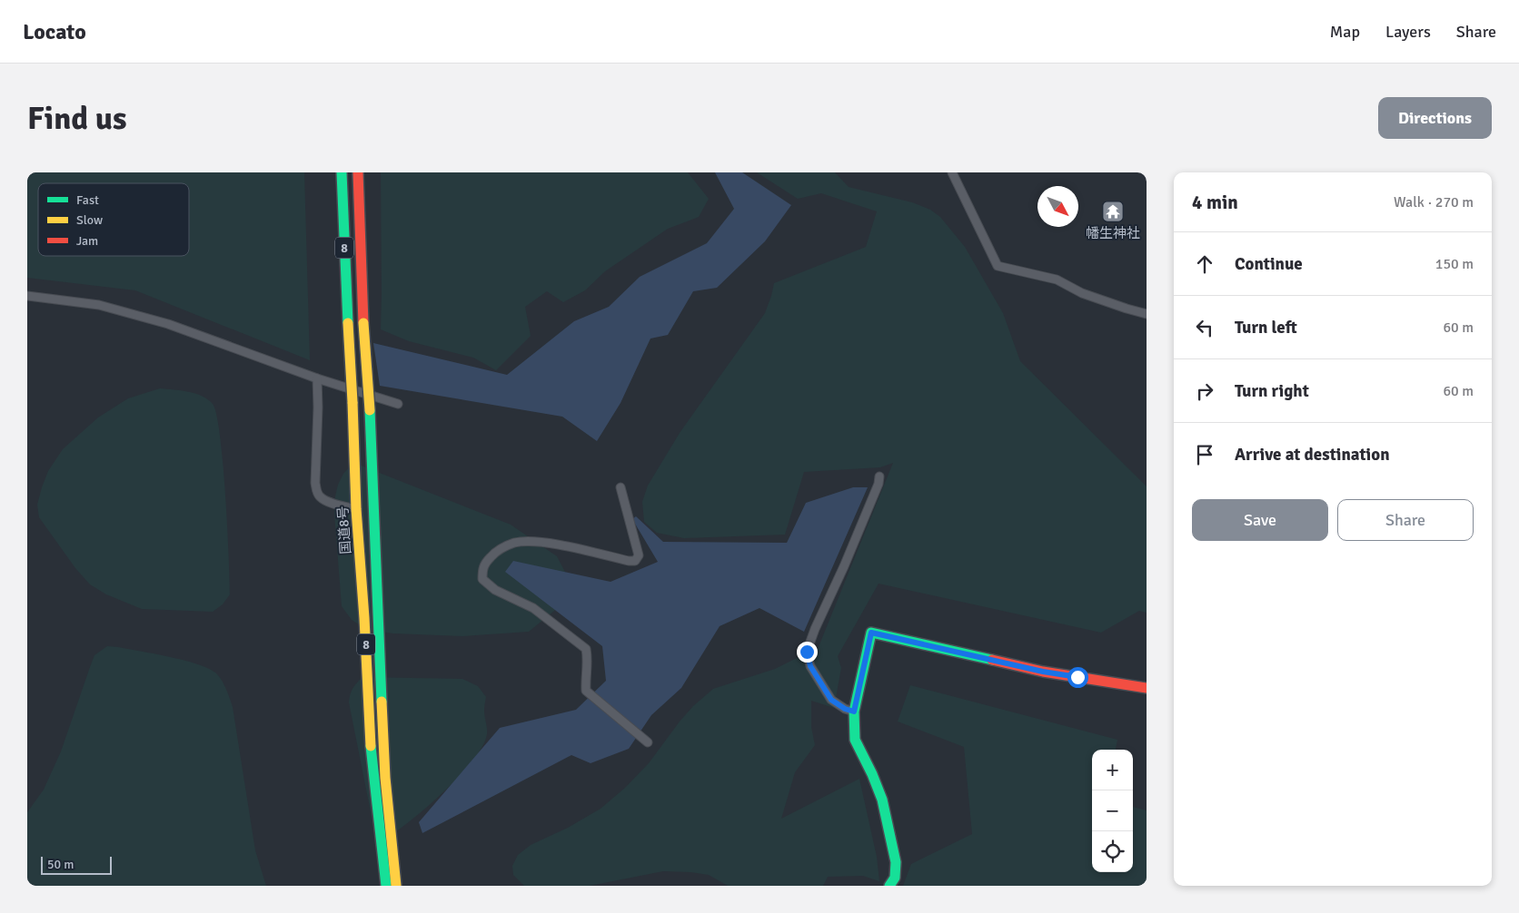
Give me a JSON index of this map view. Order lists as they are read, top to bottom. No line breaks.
{"streets":{"main road":["8","国道8号"]},"places":{"temple":["幡生神社"]},"legend":["Fast","Slow","Jam"],"scale_bar":"50 m","north":"bottom right","page":{"header":"Locato","nav":["Map","Layers","Share"],"buttons":["Directions",["Save","Share"]],"title":"Find us","heading":["4 min","Walk · 270 m"],"list":[["Continue","150 m"],["Turn left","60 m"],["Turn right","60 m"],"Arrive at destination"],"map_buttons":["+","−"],"scale":"50 m"}}
